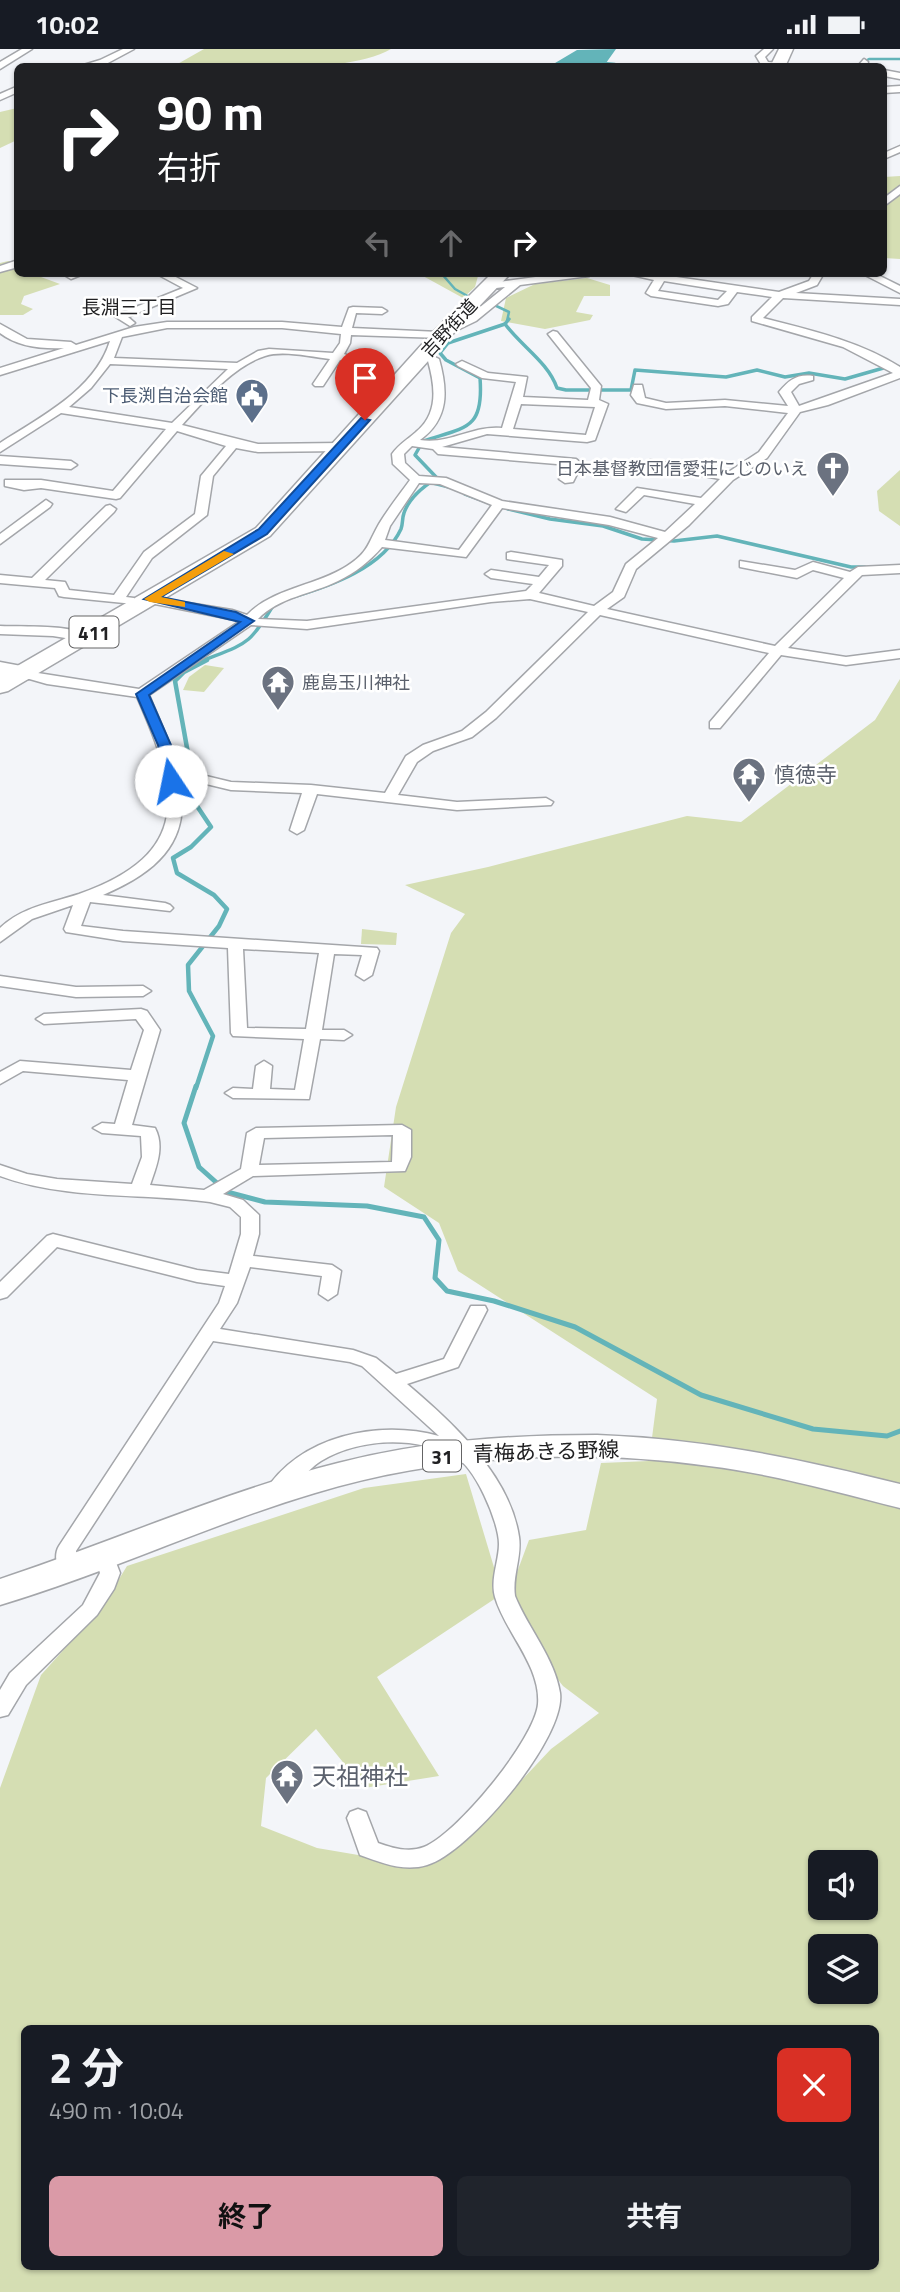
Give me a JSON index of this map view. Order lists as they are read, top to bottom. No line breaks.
{"streets":{"main road":["吉野街道","411","青梅あきる野線","31"]},"districts":["長淵三丁目"],"places":{"public building":["下長渕自治会館"],"church":["日本基督教団信愛荘にじのいえ"],"temple":["鹿島玉川神社","慎徳寺","天祖神社"]},"page":{"status":"10:02","turn":["90 m","右折"],"heading":["2 分","490 m · 10:04"],"buttons":["終了","共有"]}}
